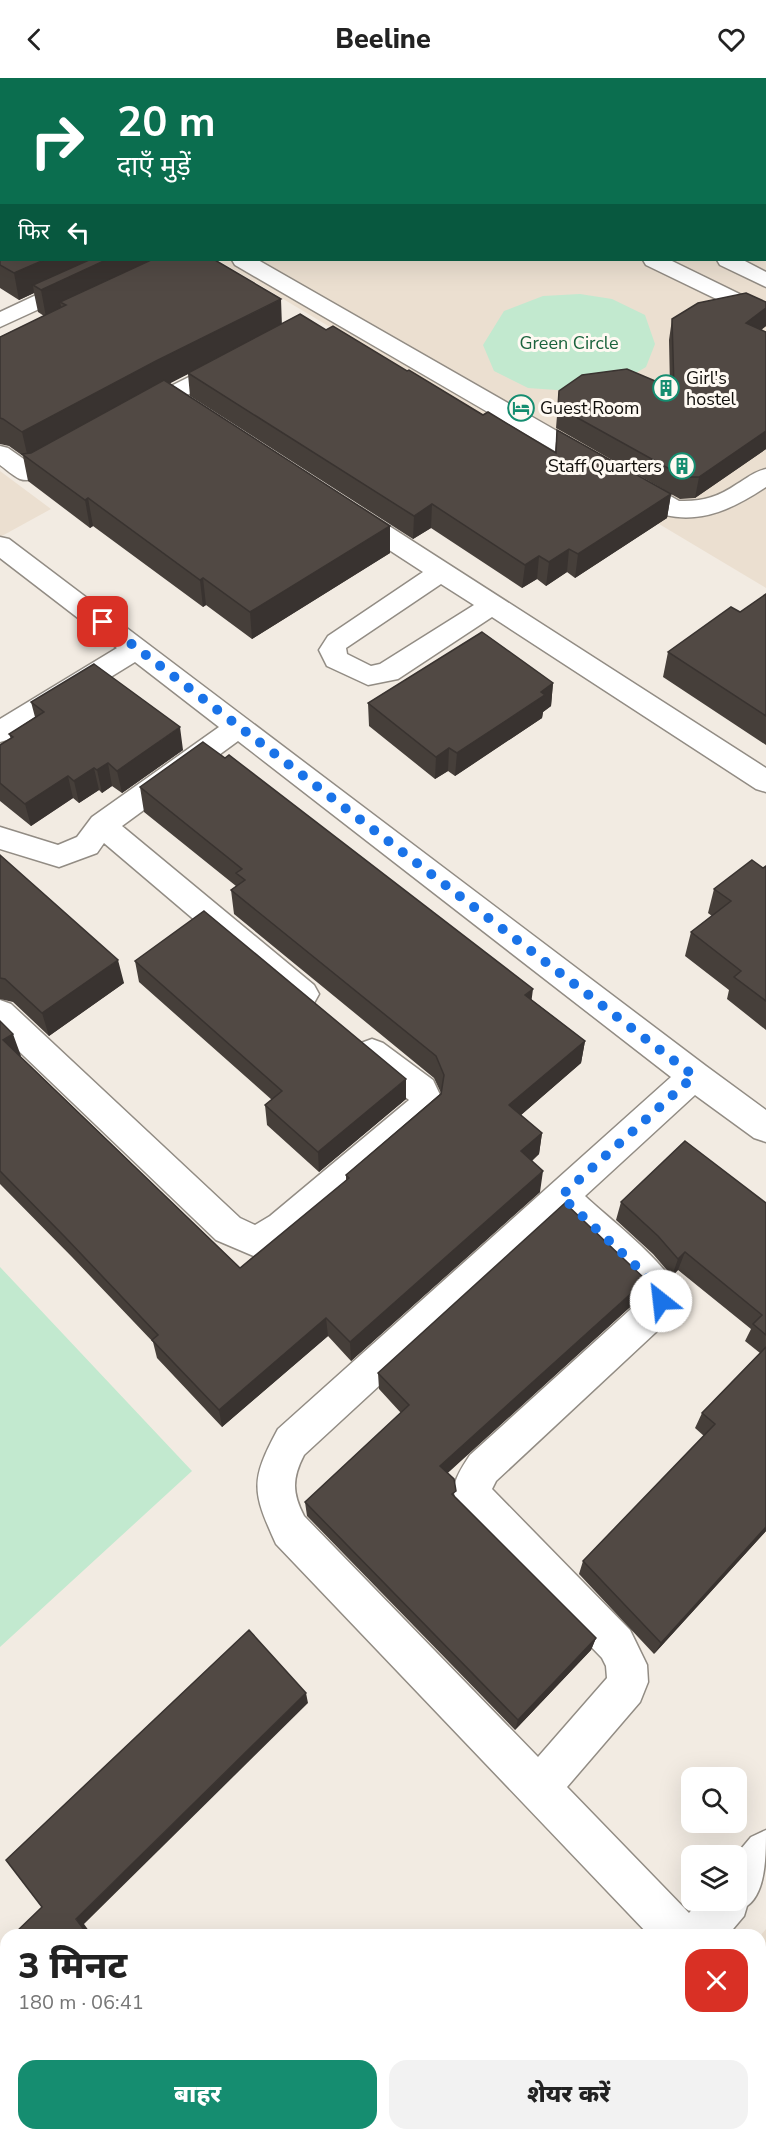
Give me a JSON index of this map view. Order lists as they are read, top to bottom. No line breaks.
{"parks":["Green Circle"],"places":{"building":["Girl's hostel","Staff Quarters"],"hotel":["Guest Room"]},"page":{"header":"Beeline","turn":["20 m","दाएँ मुड़ें"],"then":"फिर","heading":["3 मिनट","180 m · 06:41"],"buttons":["बाहर","शेयर करें"]}}
